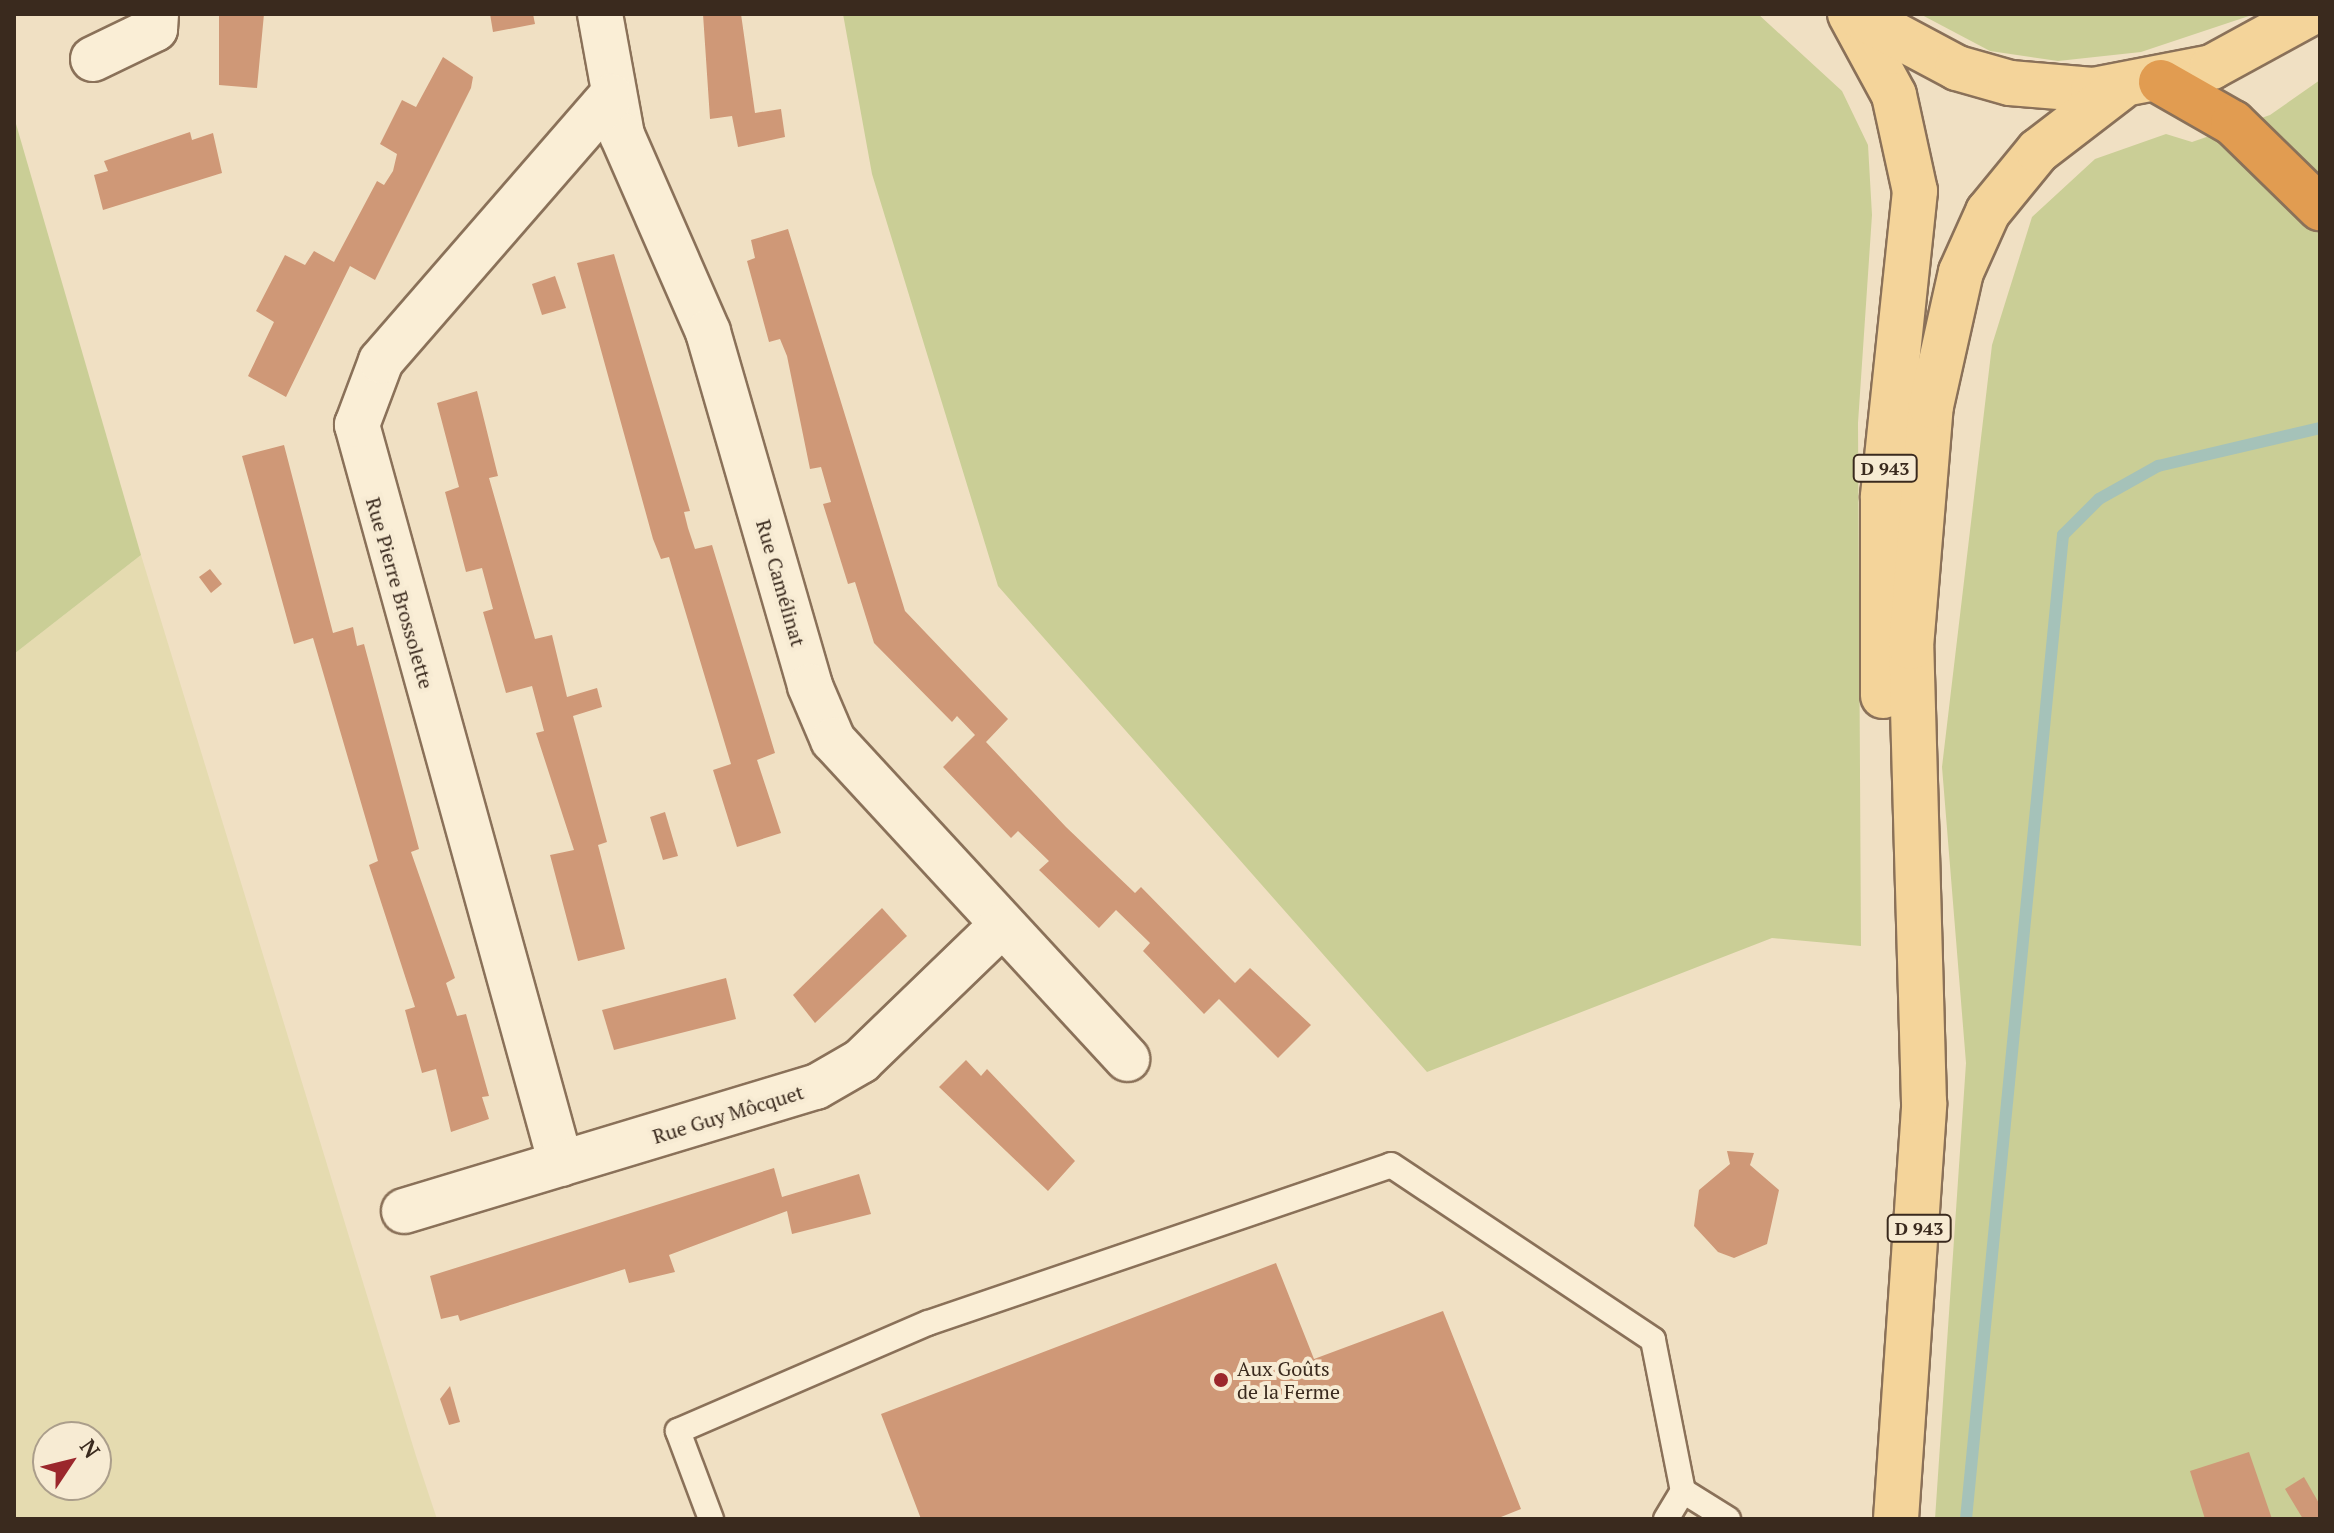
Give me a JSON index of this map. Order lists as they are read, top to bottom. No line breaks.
{"streets":{"main road":["D 943"],"street":["Rue Camélinat","Rue Pierre Brossolette","Rue Guy Môcquet"]},"crossings":[["Rue Camélinat","Rue Pierre Brossolette"],["Rue Camélinat","Rue Guy Môcquet"],["Rue Pierre Brossolette","Rue Guy Môcquet"]],"places":["Aux Goûts de la Ferme"],"north":"top right"}
